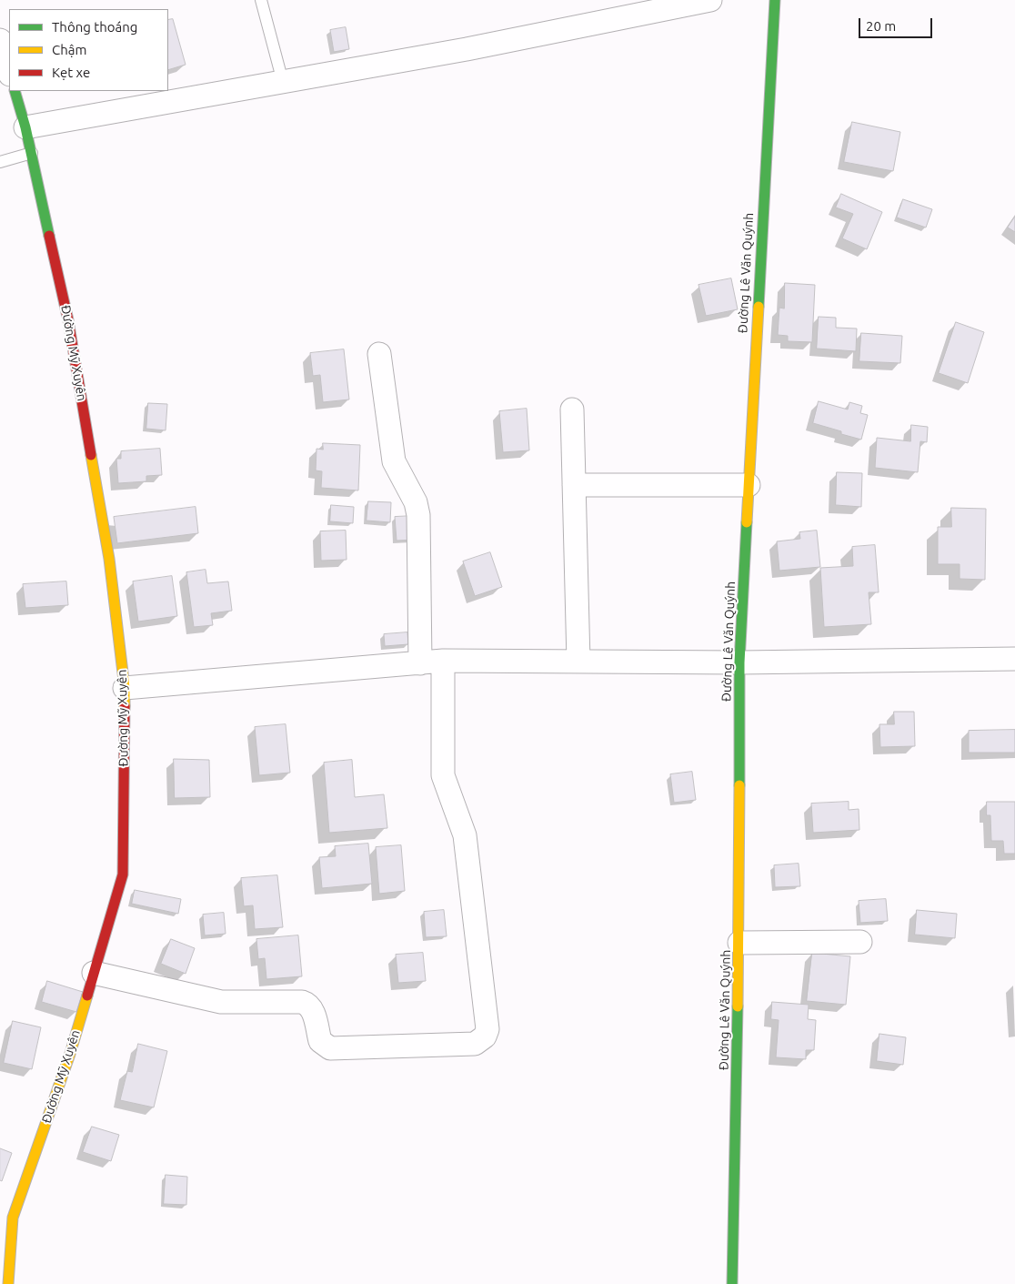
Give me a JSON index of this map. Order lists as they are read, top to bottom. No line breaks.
{"streets":{"street":["Đường Lê Văn Quýnh","Đường Mỹ Xuyên"]},"legend":["Thông thoáng","Chậm","Kẹt xe"],"scale_bar":"20 m"}
